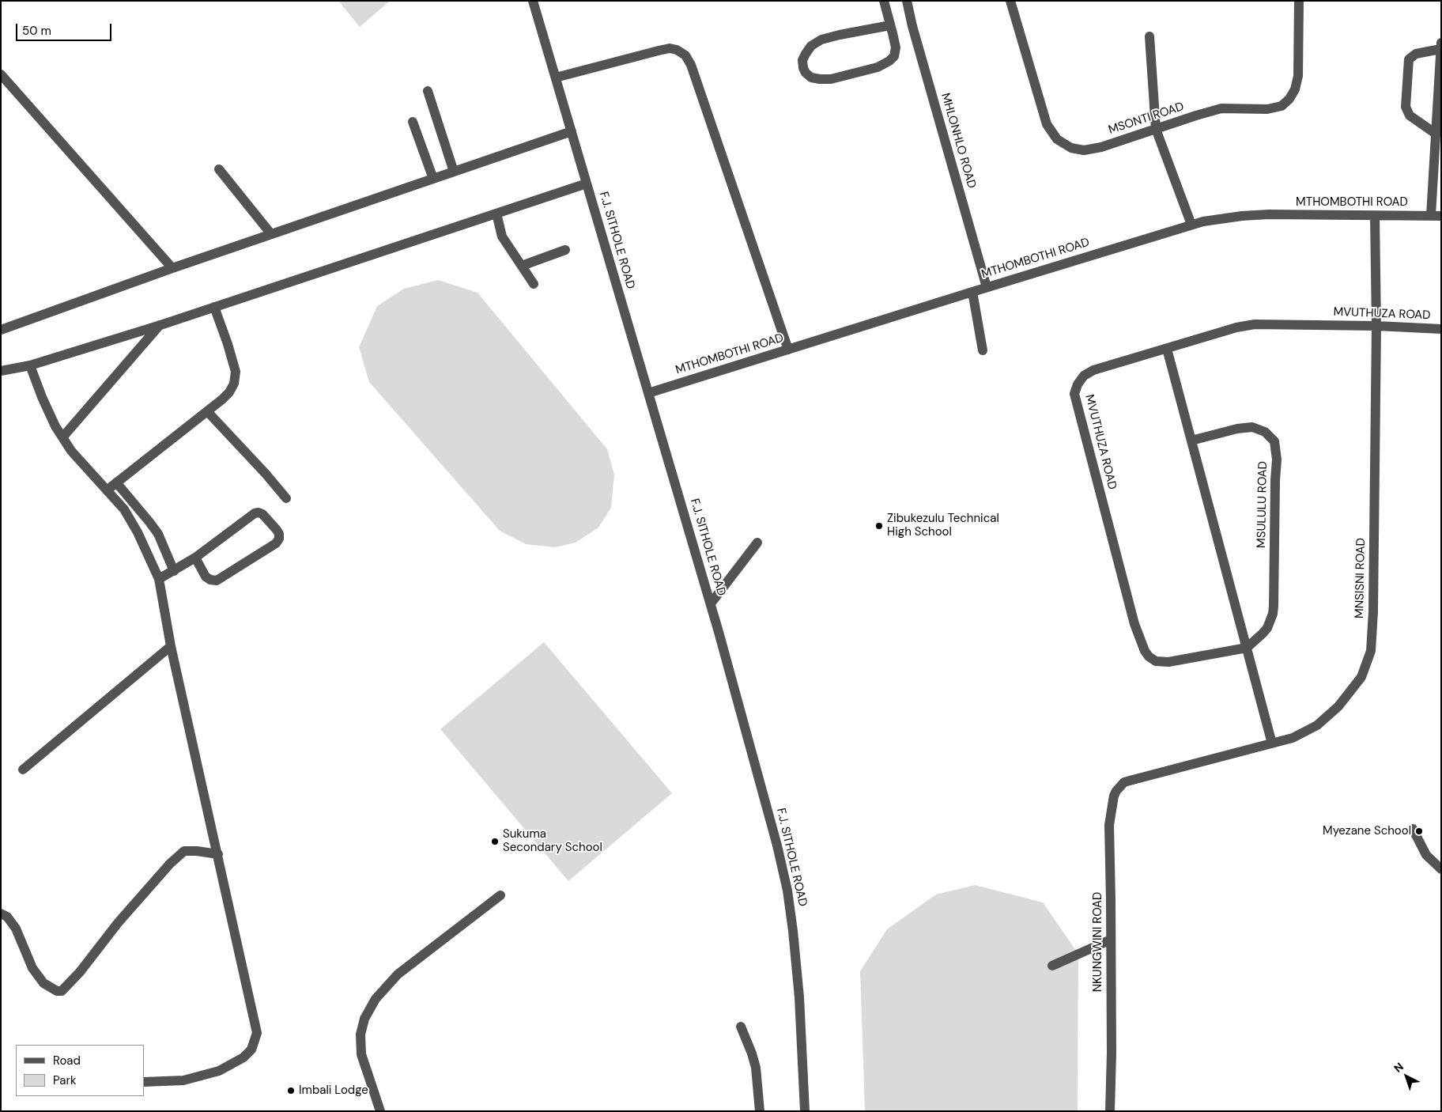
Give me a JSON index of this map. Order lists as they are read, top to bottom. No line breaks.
{"streets":{"street":["MSONTI ROAD","MHLONHLO ROAD","MTHOMBOTHI ROAD","F.J. SITHOLE ROAD","MVUTHUZA ROAD","MSULULU ROAD","MNSISNI ROAD","NKUNGWINI ROAD"]},"crossings":[["MHLONHLO ROAD","MTHOMBOTHI ROAD"],["MTHOMBOTHI ROAD","F.J. SITHOLE ROAD"],["MTHOMBOTHI ROAD","MNSISNI ROAD"],["MVUTHUZA ROAD","MSULULU ROAD"],["MVUTHUZA ROAD","MNSISNI ROAD"],["MNSISNI ROAD","NKUNGWINI ROAD"]],"places":["Zibukezulu Technical High School","Myezane School","Sukuma Secondary School","Imbali Lodge"],"legend":["Road","Park"],"scale_bar":"50 m","north":"top left"}
